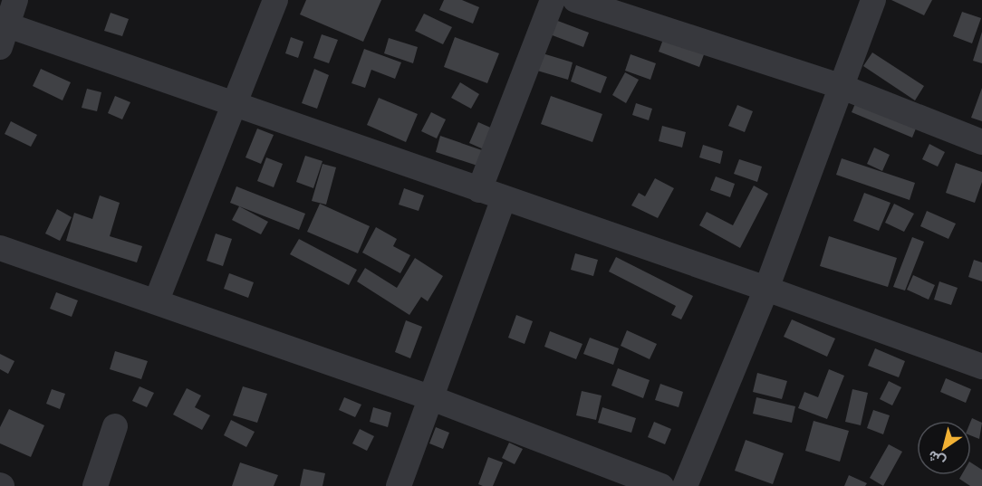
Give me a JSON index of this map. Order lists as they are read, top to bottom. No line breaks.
{"north":"bottom left"}
